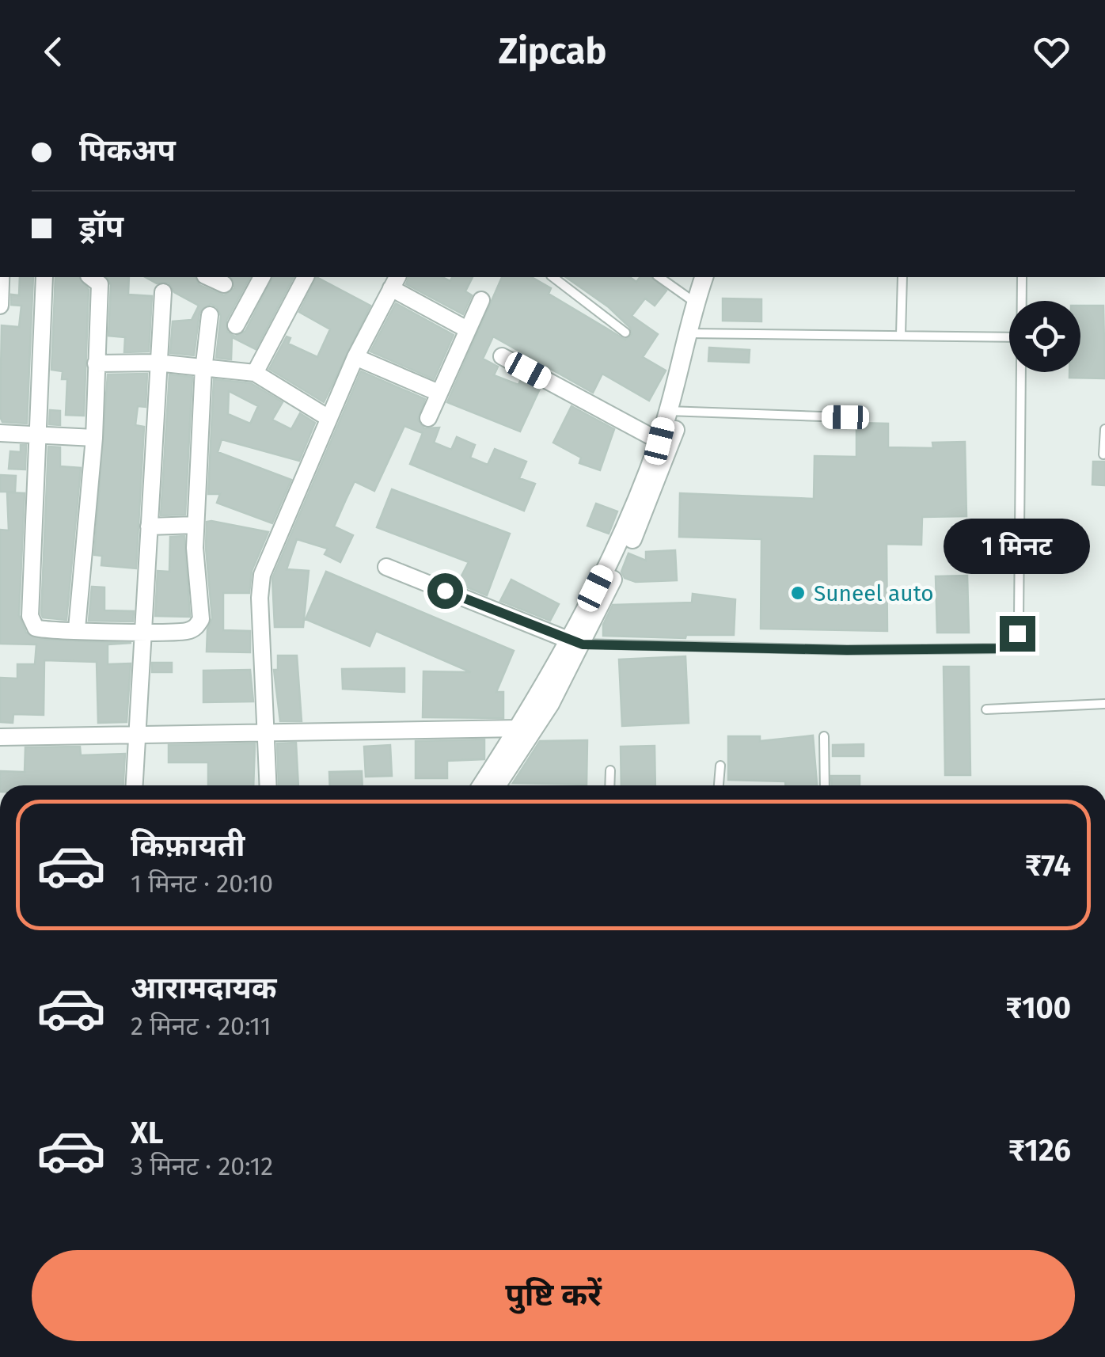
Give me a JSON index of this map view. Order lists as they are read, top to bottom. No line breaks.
{"places":["Suneel auto"],"page":{"header":"Zipcab","banner":["पिकअप","ड्रॉप"],"bubble":"1 मिनट","list":[{"name":"किफ़ायती","note":"1 मिनट · 20:10","value":"₹74"},{"name":"आरामदायक","note":"2 मिनट · 20:11","value":"₹100"},{"name":"XL","note":"3 मिनट · 20:12","value":"₹126"}],"buttons":"पुष्टि करें"}}
